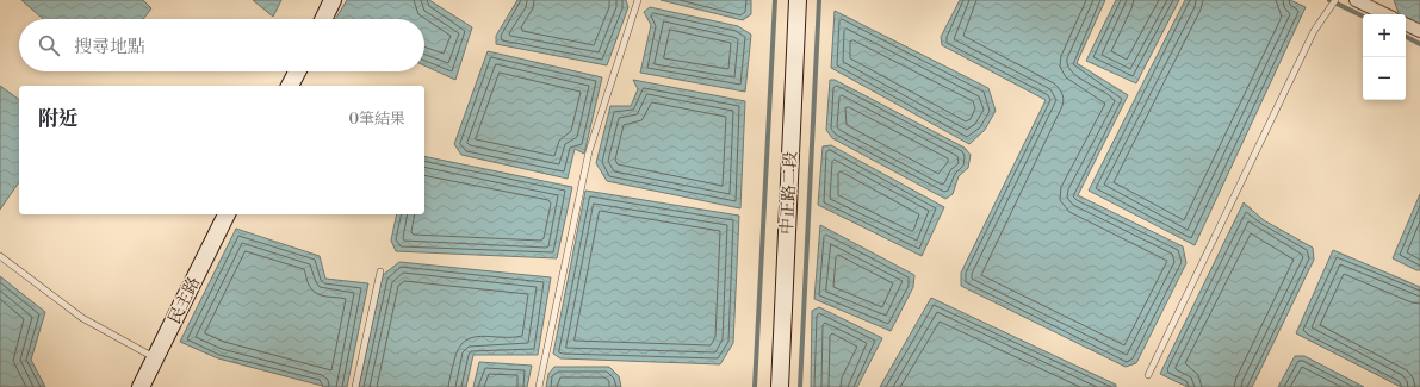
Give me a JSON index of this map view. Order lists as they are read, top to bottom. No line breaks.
{"streets":{"main road":["中正路二段","民主路"]},"page":{"map_buttons":["+","−"],"search":"搜尋地點","heading":["附近","0筆結果"]}}
